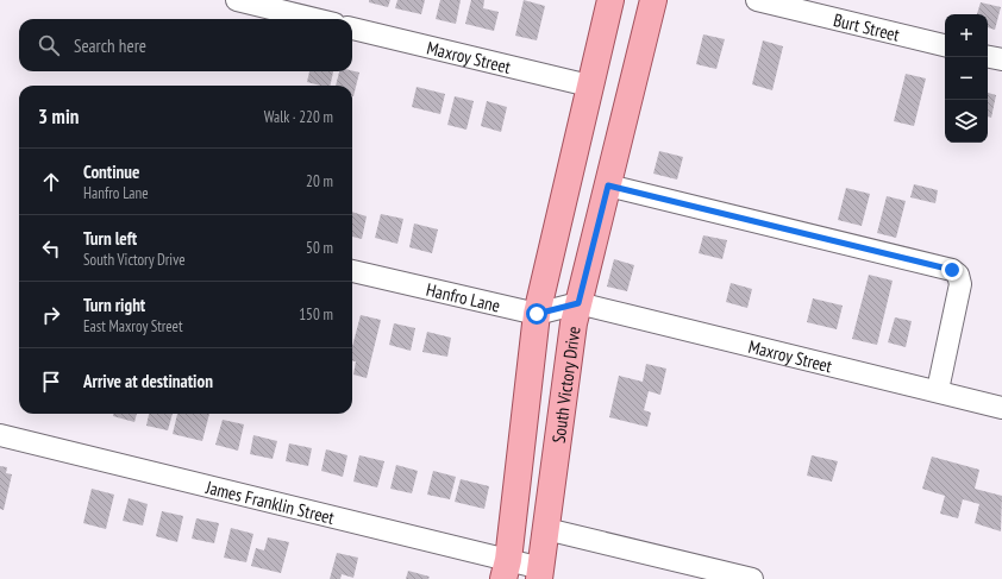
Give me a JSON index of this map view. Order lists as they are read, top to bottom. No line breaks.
{"streets":{"main road":["South Victory Drive"],"street":["Burt Street","Maxroy Street","Hanfro Lane","James Franklin Street"]},"crossings":[["Maxroy Street","Hanfro Lane"],["Maxroy Street","South Victory Drive"],["Hanfro Lane","South Victory Drive"],["South Victory Drive","James Franklin Street"]],"page":{"map_buttons":["+","−"],"search":"Search here","heading":["3 min","Walk · 220 m"],"list":[["Continue","Hanfro Lane","20 m"],["Turn left","South Victory Drive","50 m"],["Turn right","East Maxroy Street","150 m"],"Arrive at destination"]}}
